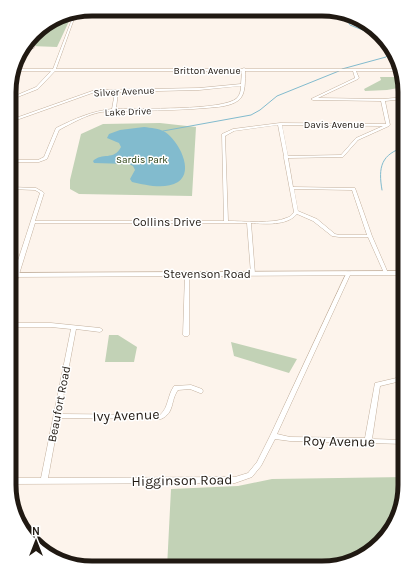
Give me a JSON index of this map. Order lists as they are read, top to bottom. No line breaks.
{"streets":{"street":["Britton Avenue","Silver Avenue","Lake Drive","Davis Avenue","Collins Drive","Stevenson Road","Beaufort Road","Ivy Avenue","Roy Avenue","Higginson Road"]},"crossings":[["Britton Avenue","Lake Drive"],["Silver Avenue","Lake Drive"],["Davis Avenue","Collins Drive"],["Stevenson Road","Higginson Road"],["Beaufort Road","Ivy Avenue"],["Beaufort Road","Higginson Road"],["Roy Avenue","Higginson Road"]],"parks":["Sardis Park"],"north":"top"}
